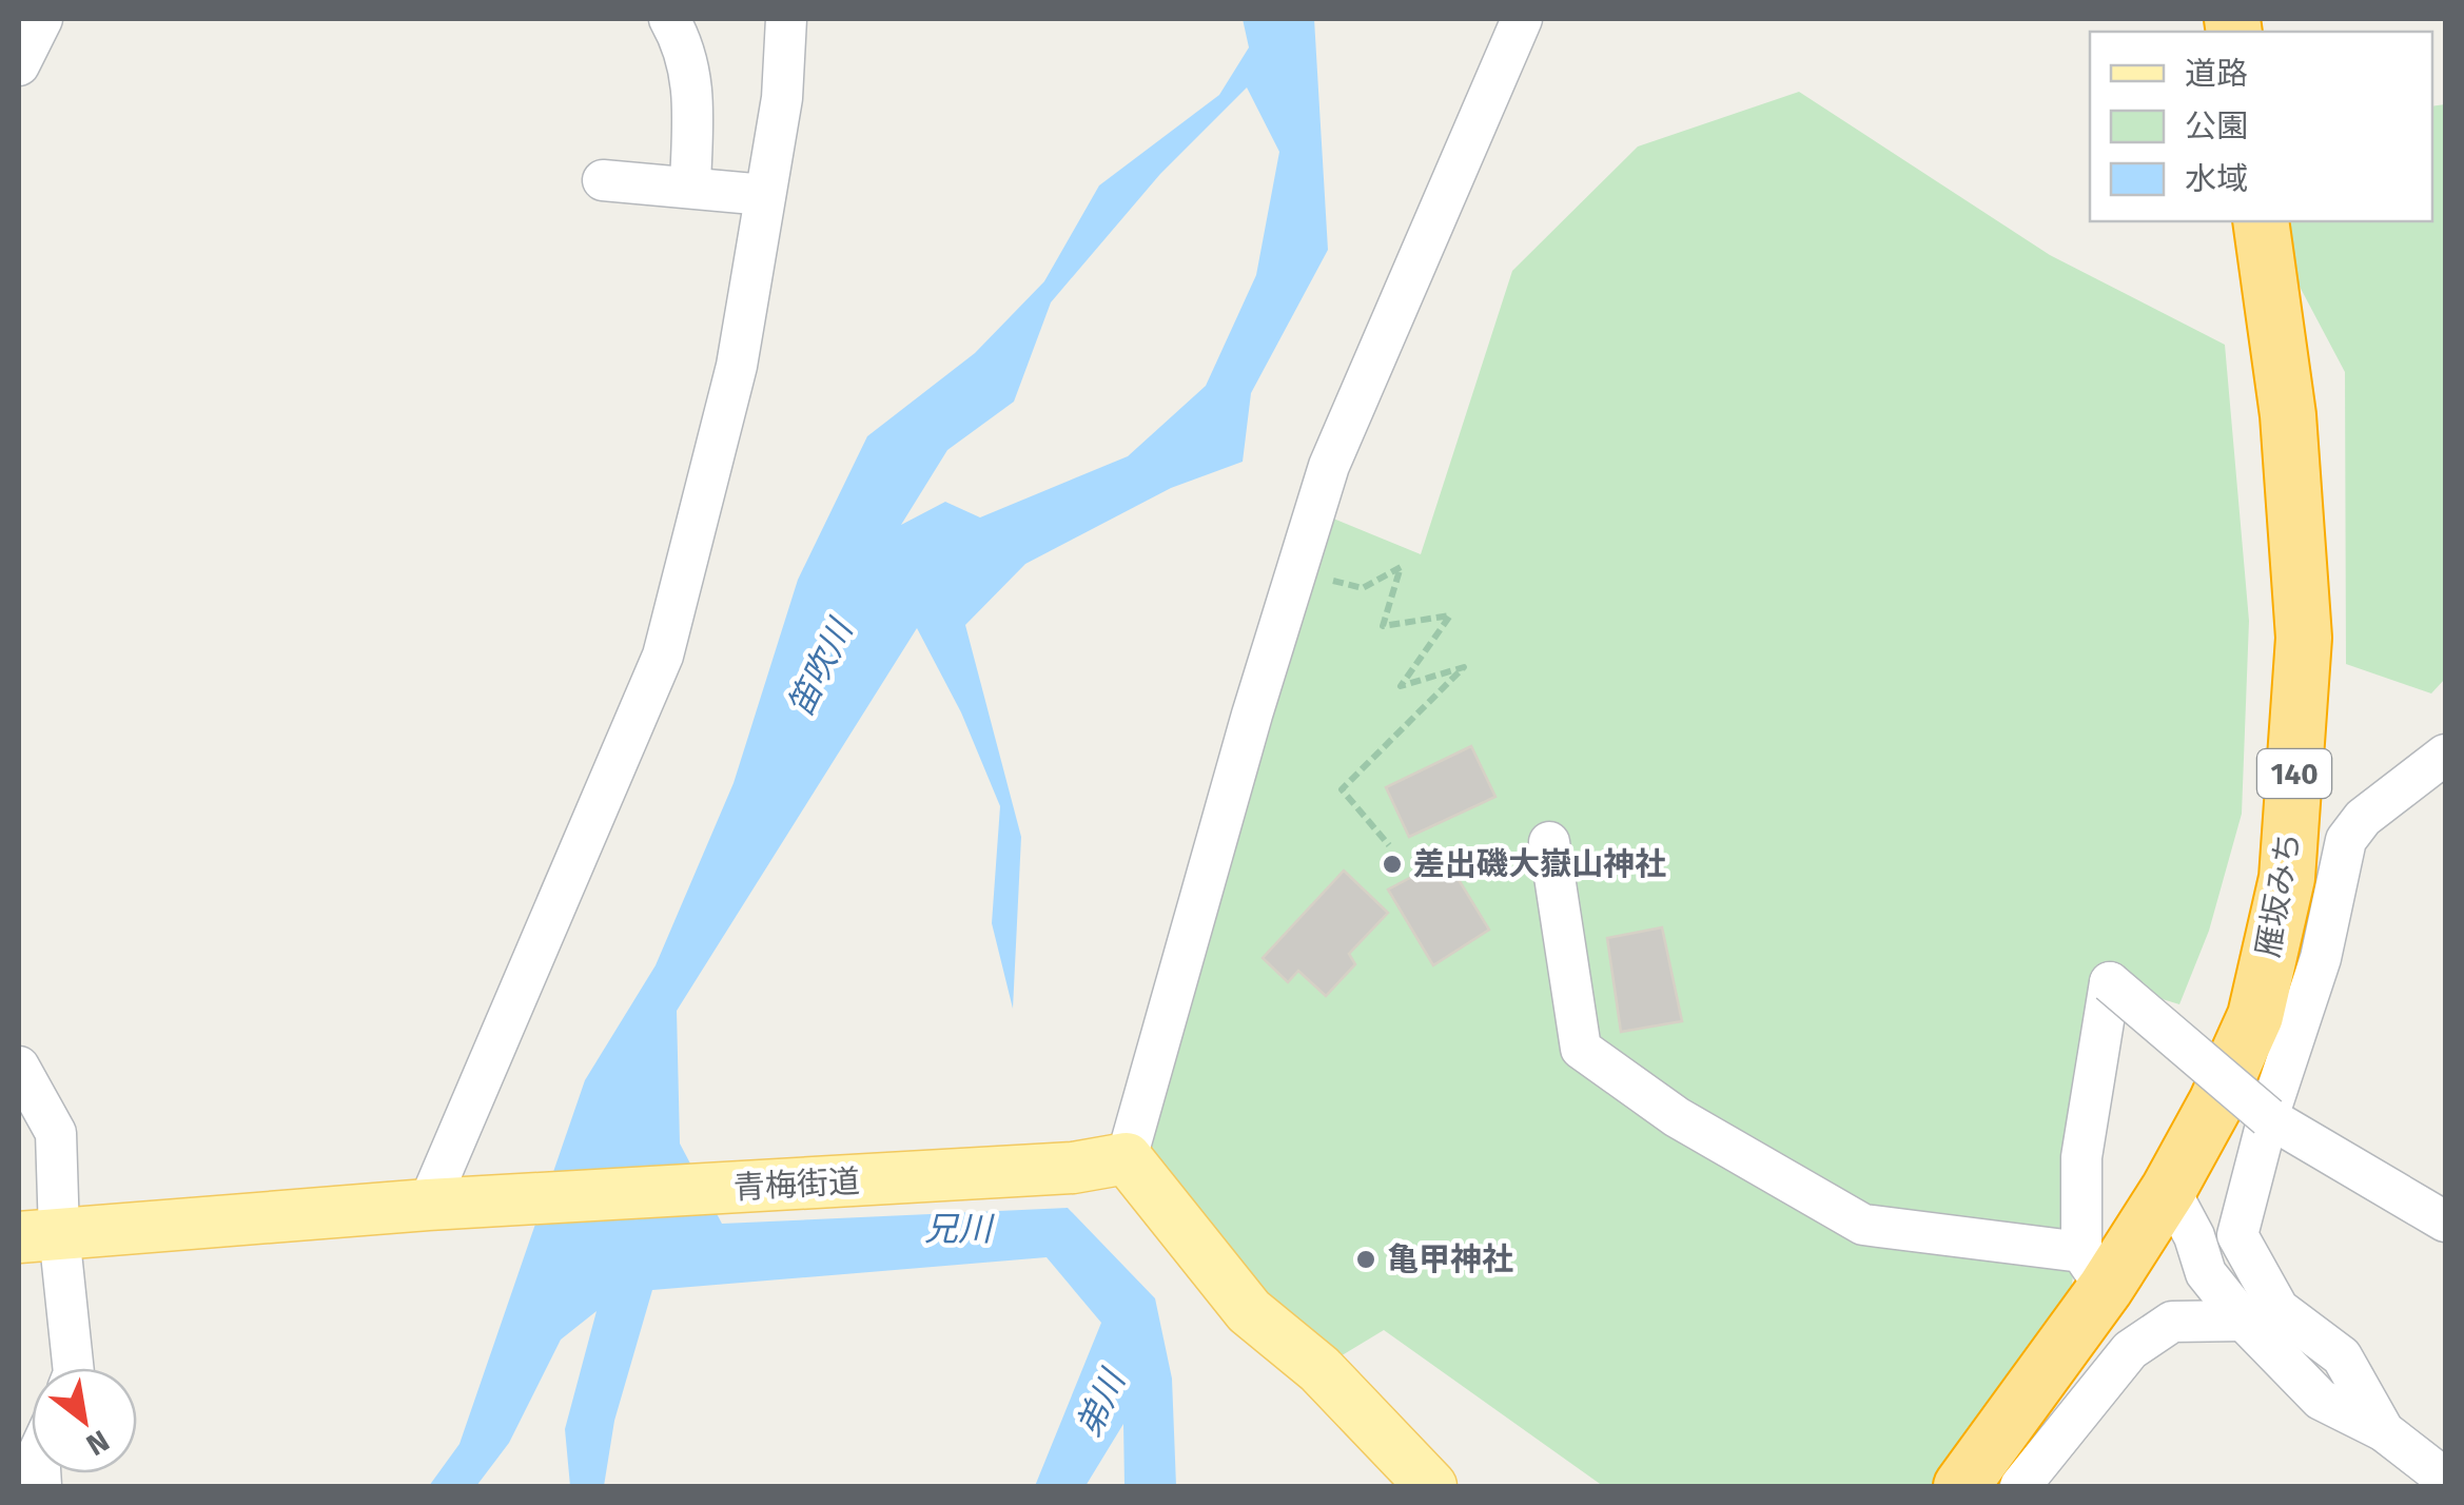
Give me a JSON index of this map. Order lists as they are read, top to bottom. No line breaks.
{"streets":{"highway":["140","雁坂みち"],"main road":["青梅街道"]},"water":["笛吹川","兄川","弟川"],"places":["差出磯大嶽山神社","亀甲神社"],"legend":["道路","公園","水域"],"north":"bottom right"}
